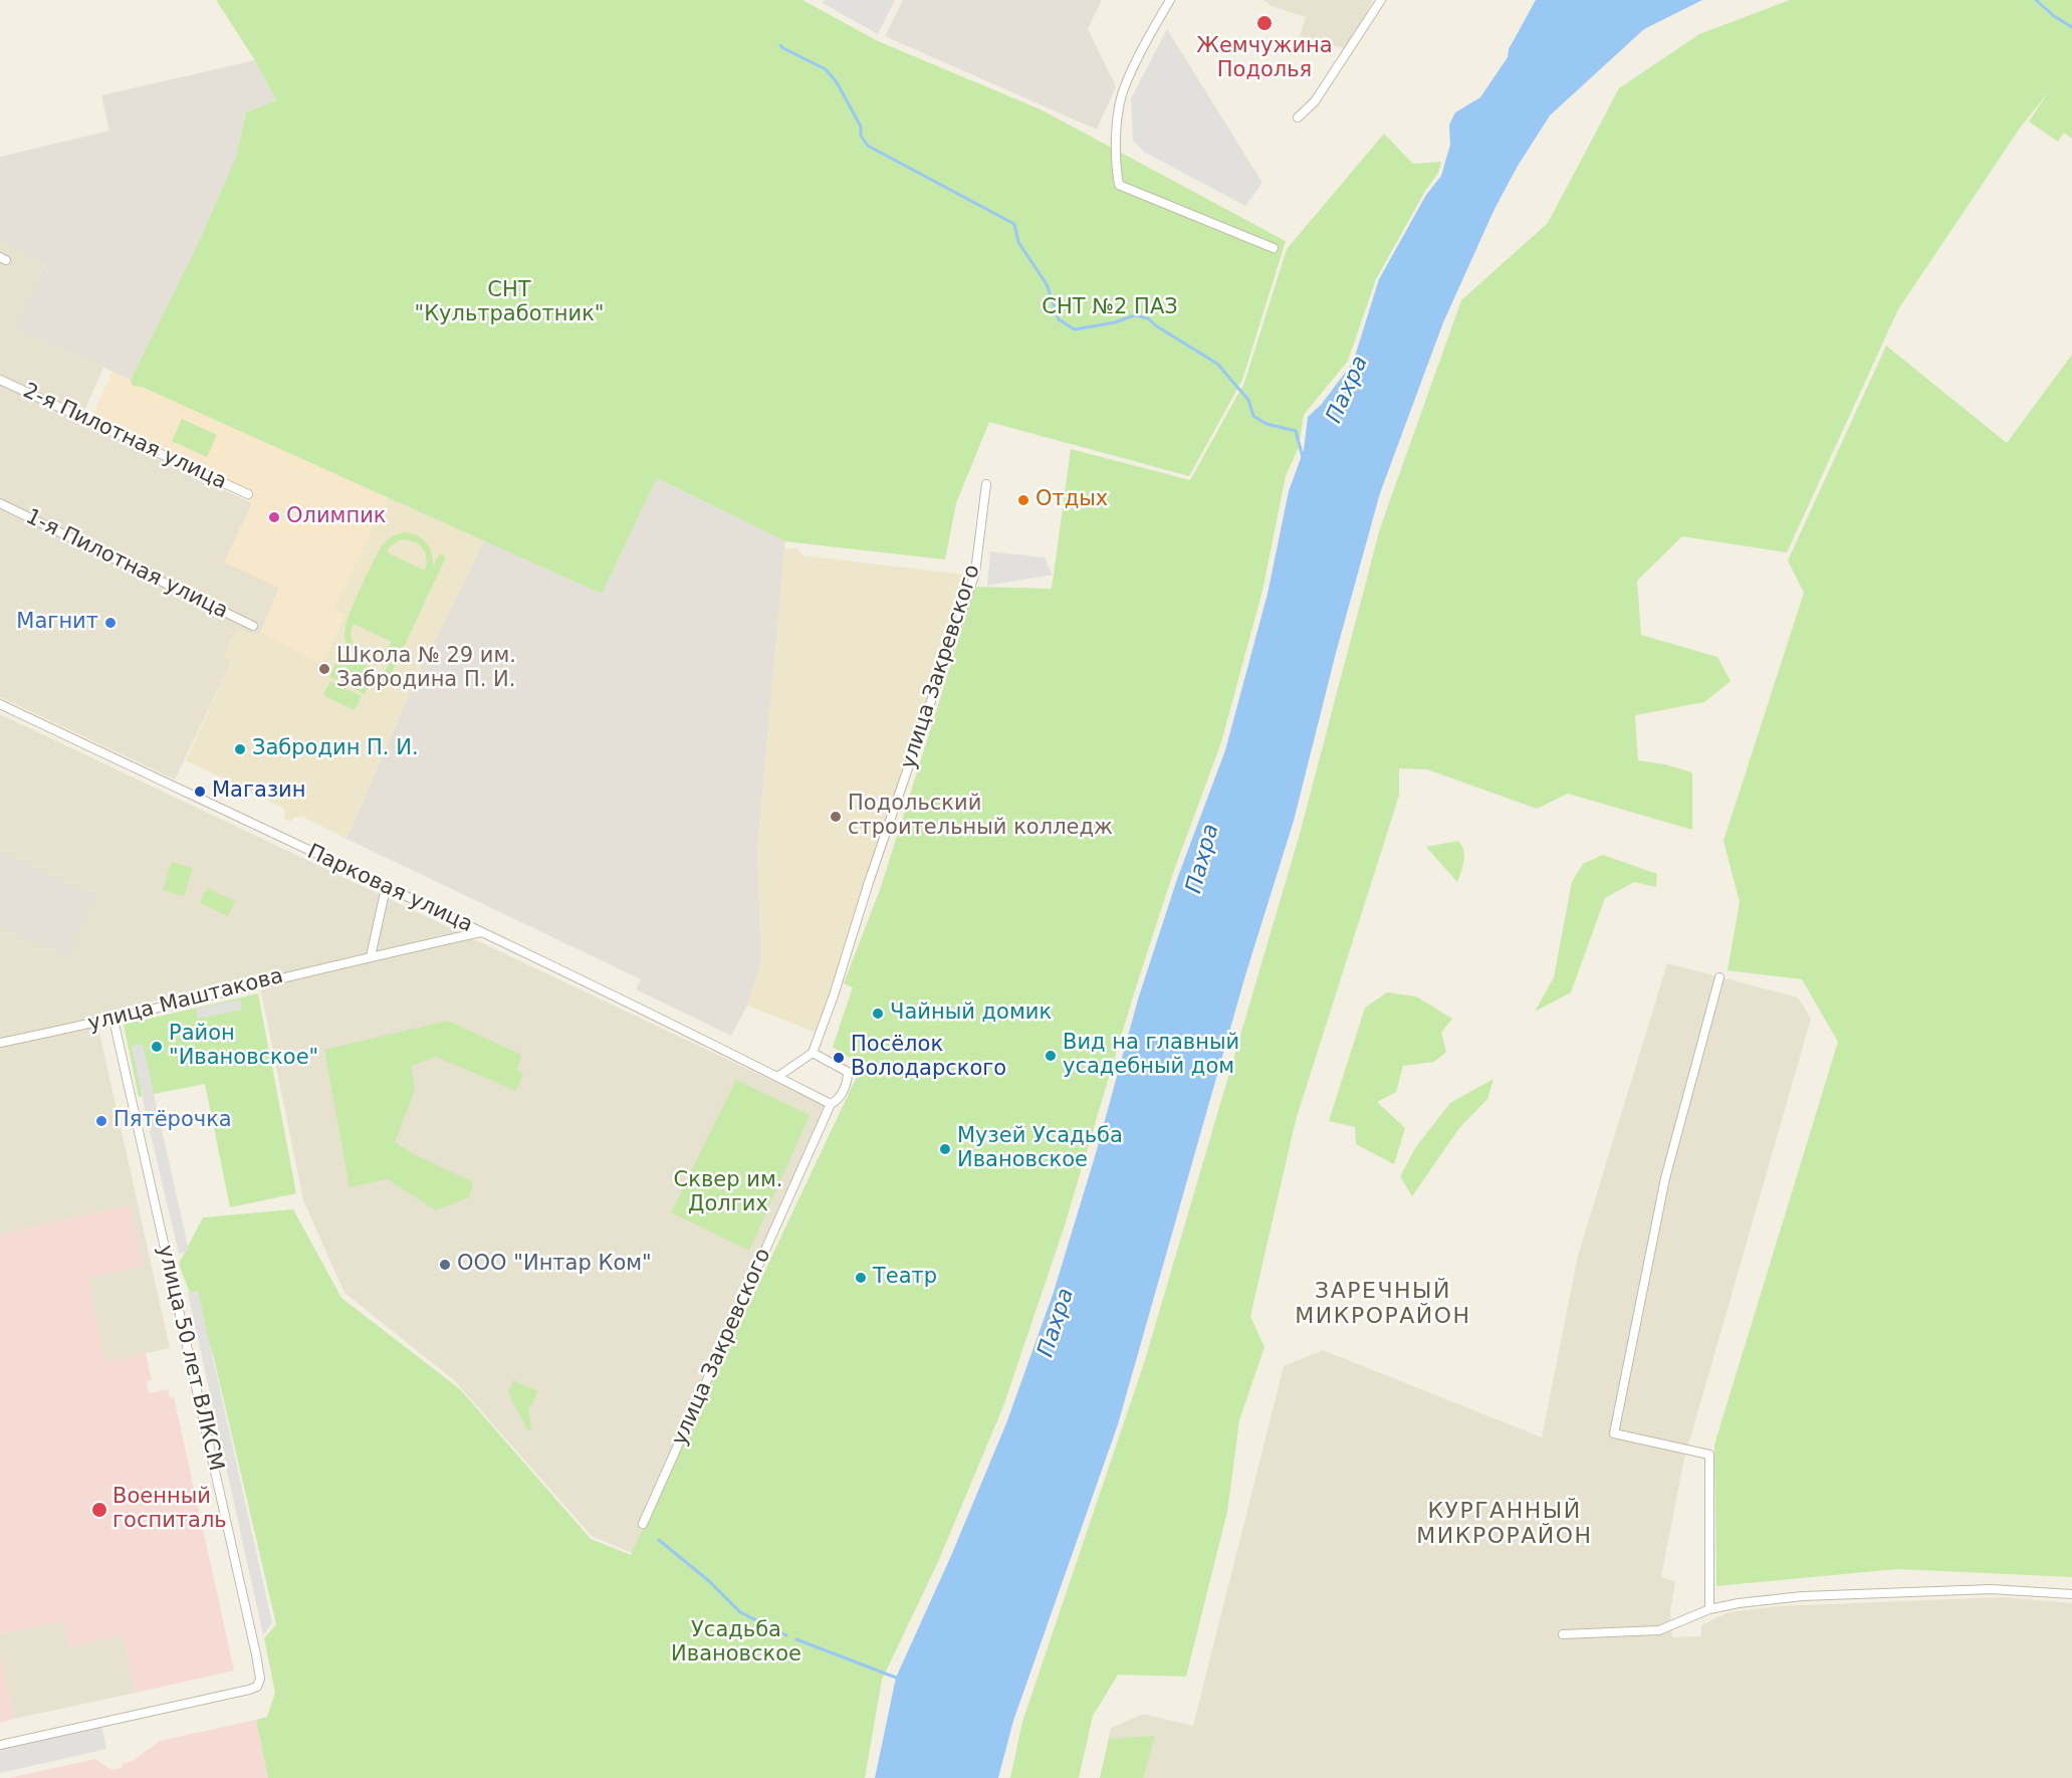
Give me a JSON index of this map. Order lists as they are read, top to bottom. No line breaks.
{"streets":{"street":["2-я Пилотная улица","1-я Пилотная улица","улица Закревского","Парковая улица","улица Маштакова","улица 50 лет ВЛКСМ"]},"crossings":[["улица Закревского","Парковая улица"],["Парковая улица","улица Маштакова"],["улица Маштакова","улица 50 лет ВЛКСМ"]],"districts":["ЗАРЕЧНЫЙ МИКРОРАЙОН","КУРГАННЫЙ МИКРОРАЙОН"],"water":["Пахра"],"parks":["СНТ \"Культработник\"","СНТ №2 ПАЗ","Сквер им. Долгих","Усадьба Ивановское"],"places":["Жемчужина Подолья","Отдых","Олимпик","Магнит","Школа № 29 им. Забродина П. И.","Забродин П. И.","Магазин","Подольский строительный колледж","Чайный домик","Район \"Ивановское\"","Вид на главный усадебный дом","Посёлок Володарского","Пятёрочка","Музей Усадьба Ивановское","ООО \"Интар Ком\"","Театр","Военный госпиталь"]}
